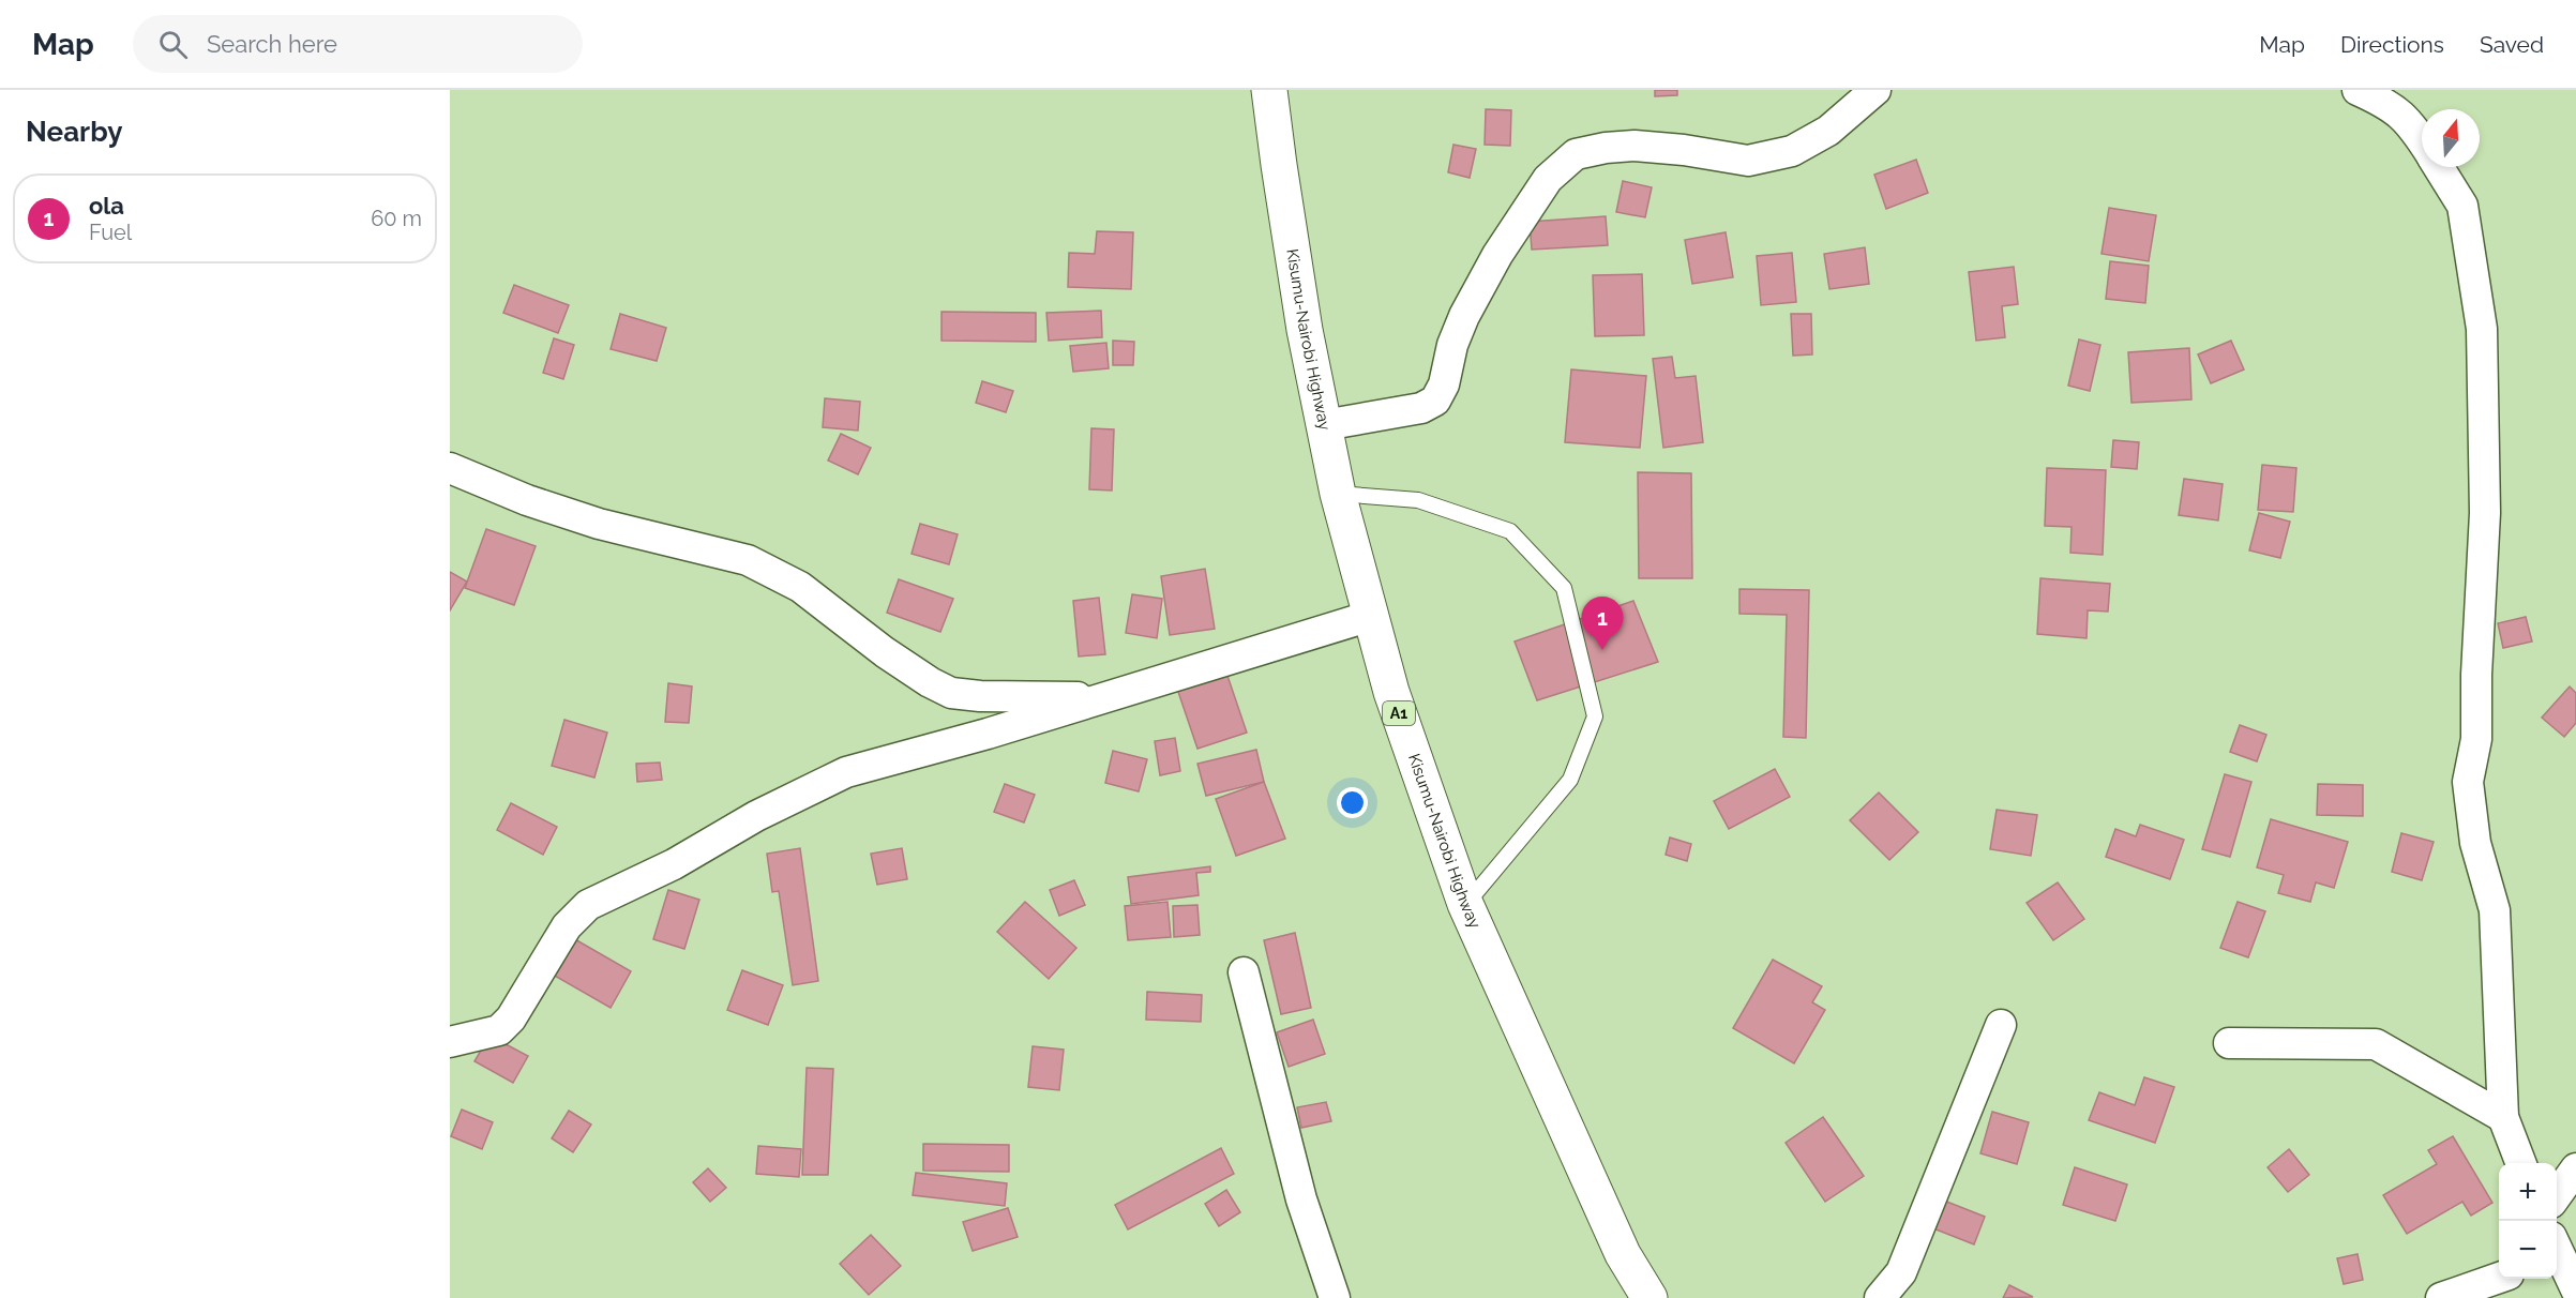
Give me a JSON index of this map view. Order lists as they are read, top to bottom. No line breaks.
{"streets":{"highway":["Kisumu-Nairobi Highway","A1"]},"north":"top","page":{"header":"Map","search":"Search here","nav":["Map","Directions","Saved"],"heading":"Nearby","list":[{"mark":"1","name":"ola","note":"Fuel","value":"60 m"}],"pins":"1","map_buttons":["+","−"]}}
